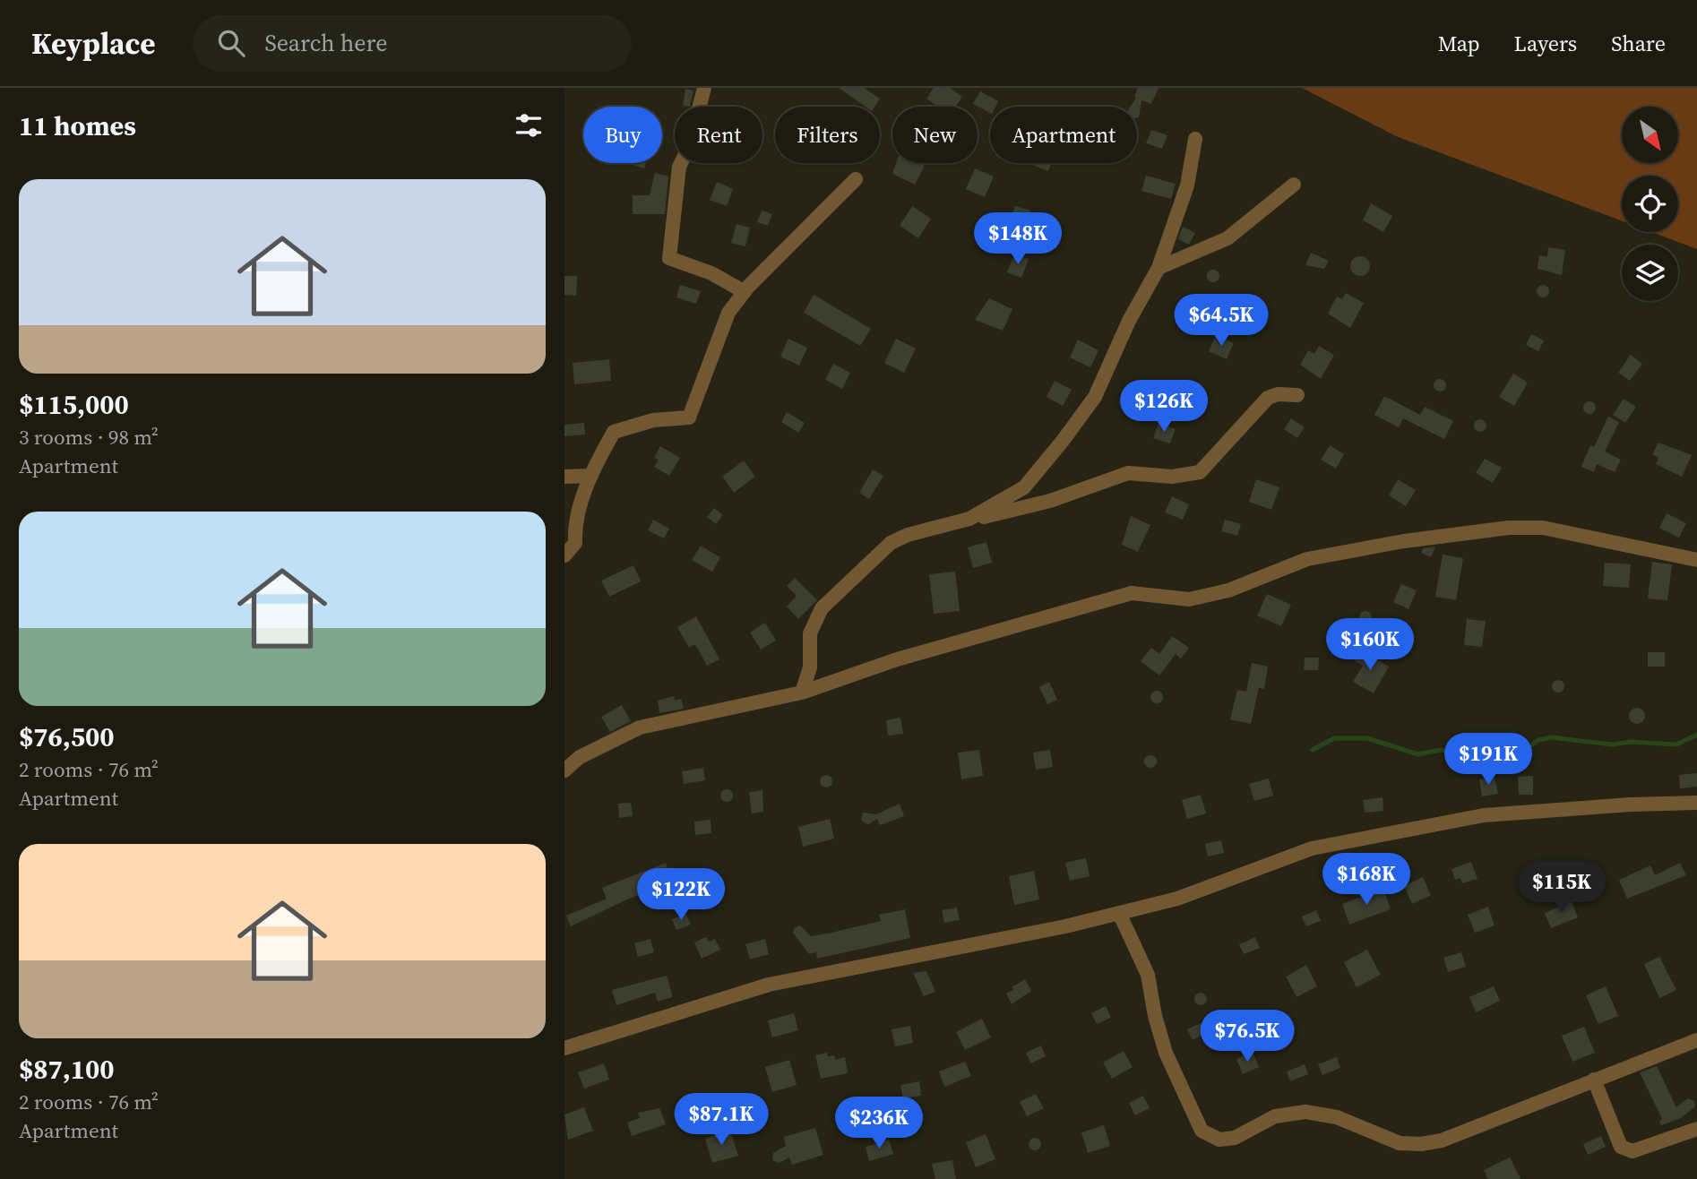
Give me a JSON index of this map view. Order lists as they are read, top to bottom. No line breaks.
{"north":"bottom right","page":{"header":"Keyplace","search":"Search here","nav":["Map","Layers","Share"],"heading":"11 homes","chip":["Buy","Rent","Filters","New","Apartment"],"list":[{"name":"$115,000","note":"3 rooms · 98 m² · Apartment"},{"name":"$76,500","note":"2 rooms · 76 m² · Apartment"},{"name":"$87,100","note":"2 rooms · 76 m² · Apartment"}],"price":["$148K","$64.5K","$126K","$160K","$191K","$168K","$115K","$122K","$76.5K","$87.1K","$236K"]}}
